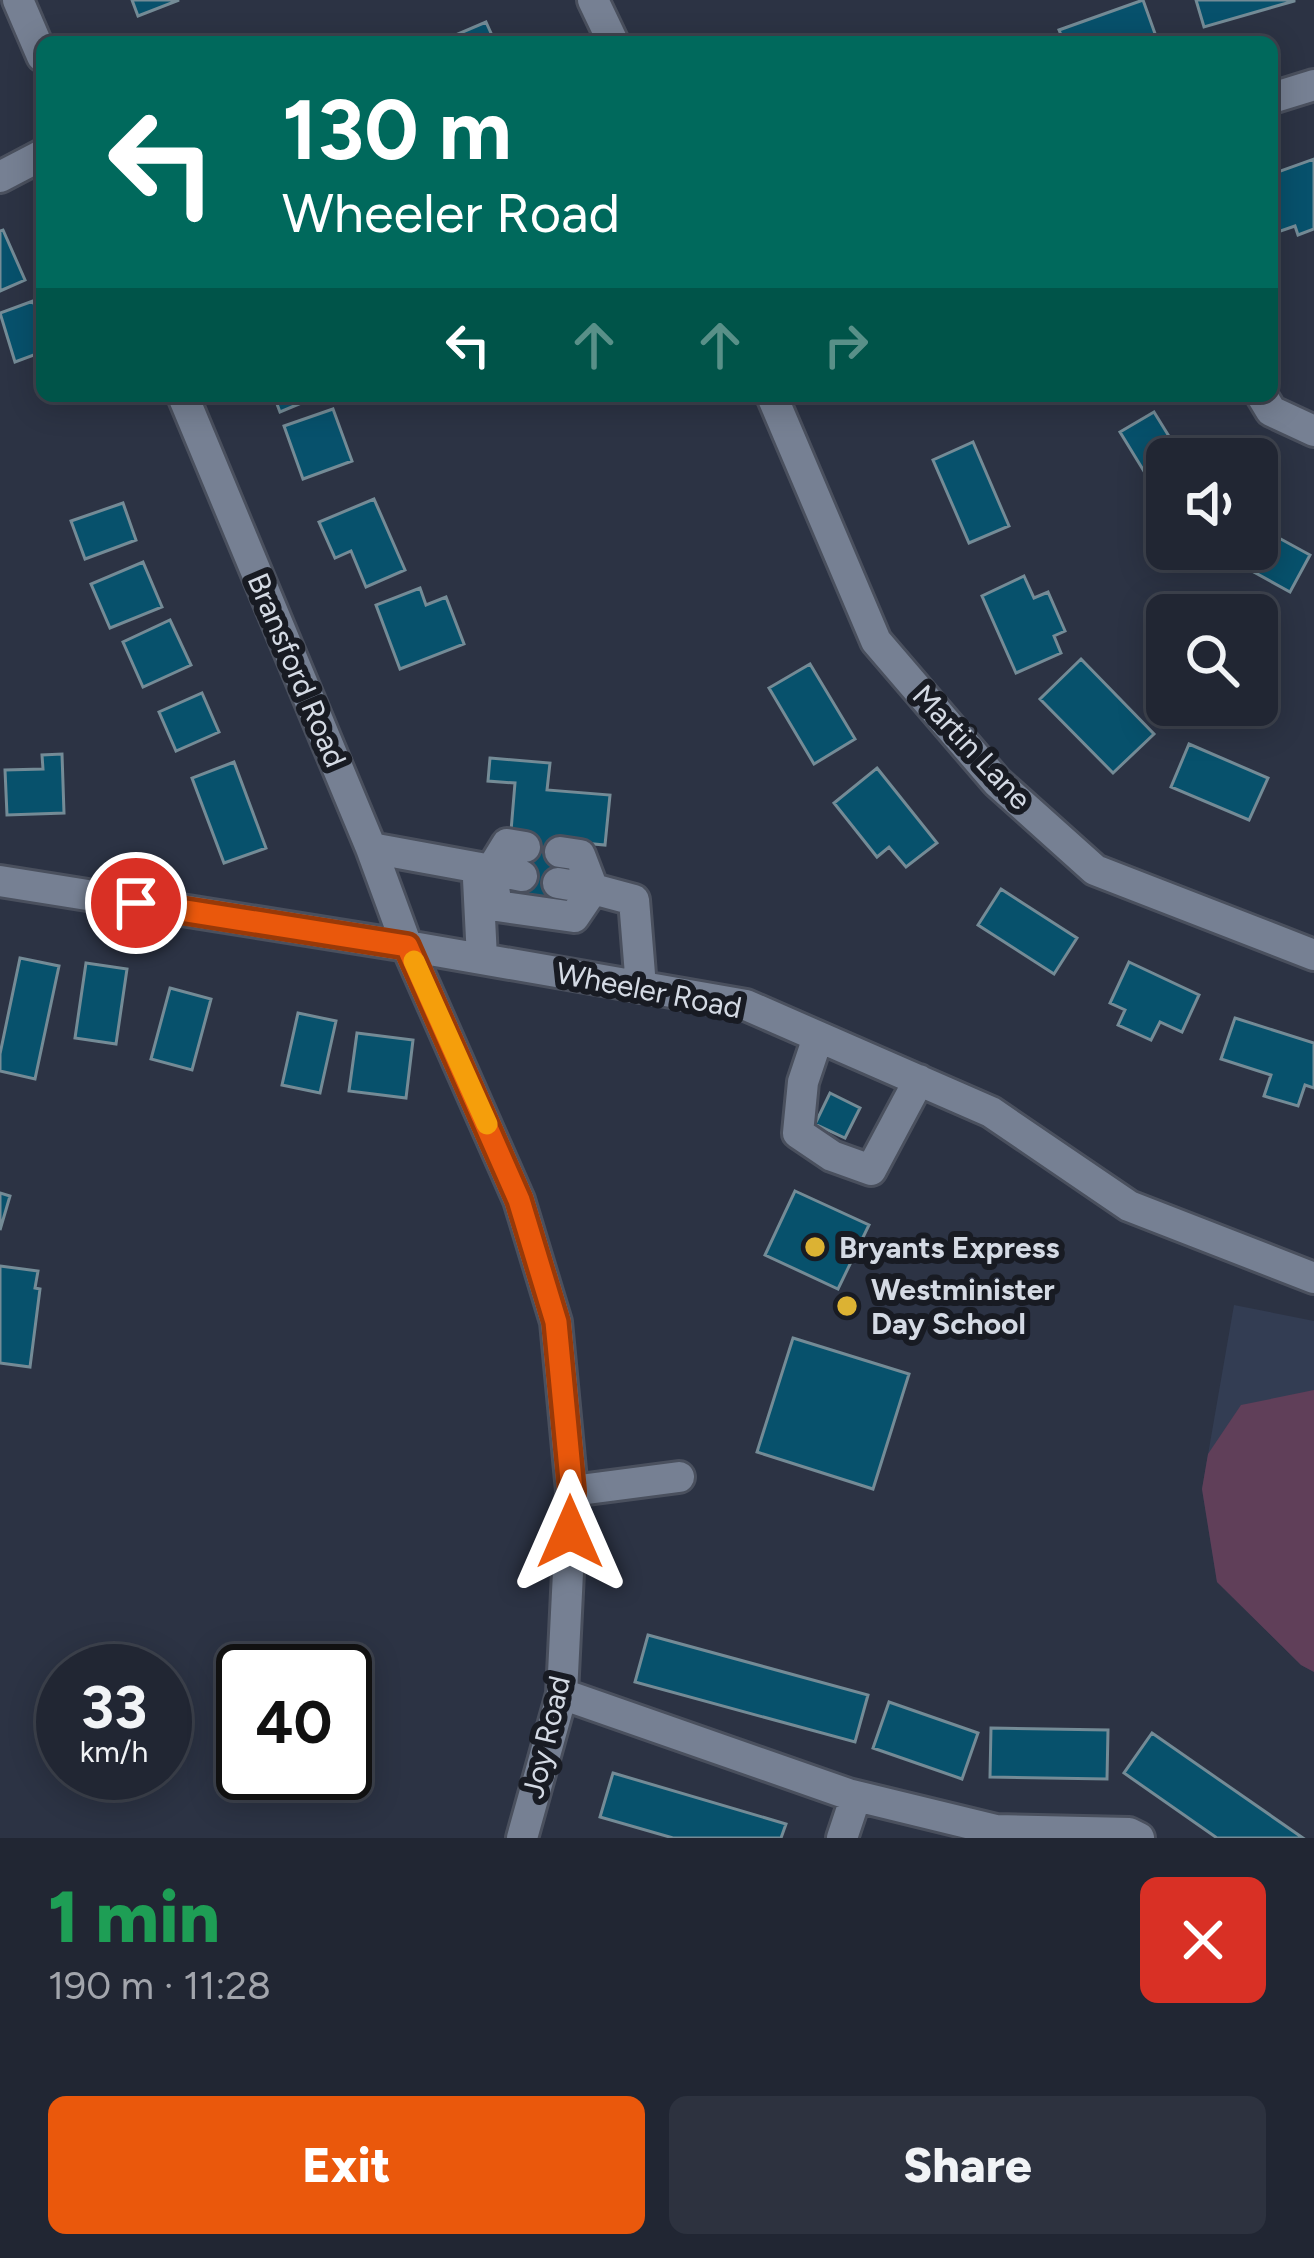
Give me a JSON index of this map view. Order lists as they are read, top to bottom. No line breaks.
{"streets":{"street":["Bransford Road","Martin Lane","Wheeler Road","Joy Road"]},"crossings":[["Bransford Road","Wheeler Road"],["Bransford Road","Joy Road"],["Wheeler Road","Joy Road"]],"places":["Bryants Express","Westminister Day School"],"page":{"turn":["130 m","Wheeler Road"],"speed":"33 km/h","limit":"40","heading":["1 min","190 m · 11:28"],"buttons":["Exit","Share"]}}
